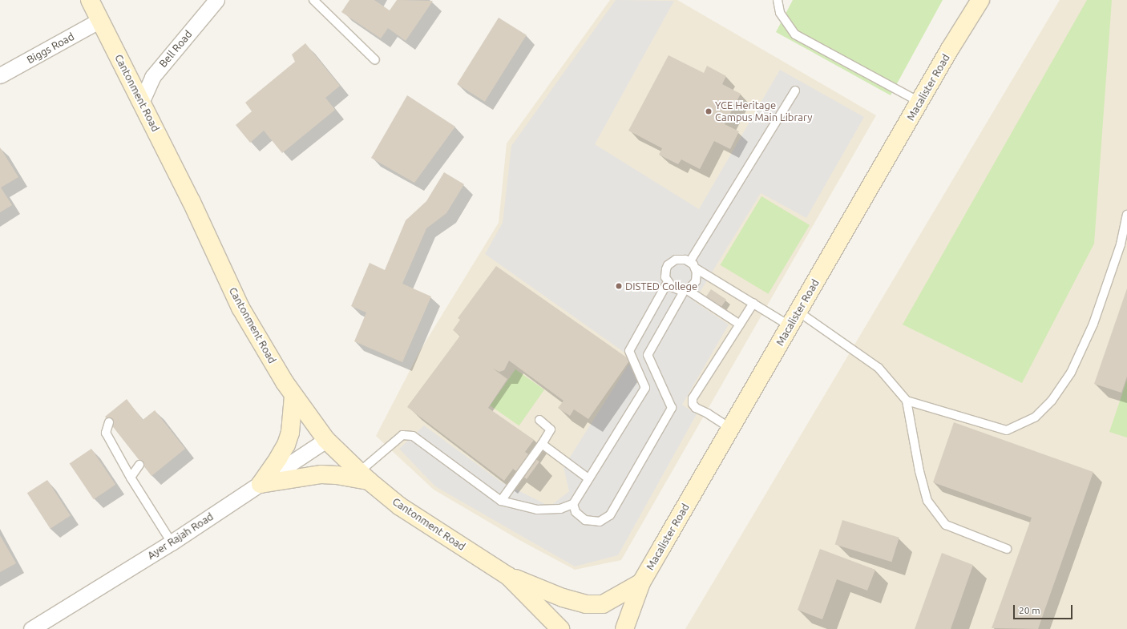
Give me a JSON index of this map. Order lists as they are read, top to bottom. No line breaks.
{"streets":{"main road":["Macalister Road","Cantonment Road"],"street":["Biggs Road","Bell Road","Ayer Rajah Road"]},"crossings":[["Biggs Road","Cantonment Road"],["Bell Road","Cantonment Road"],["Cantonment Road","Ayer Rajah Road"]],"places":["YCE Heritage Campus Main Library","DISTED College"],"scale_bar":"20 m"}
